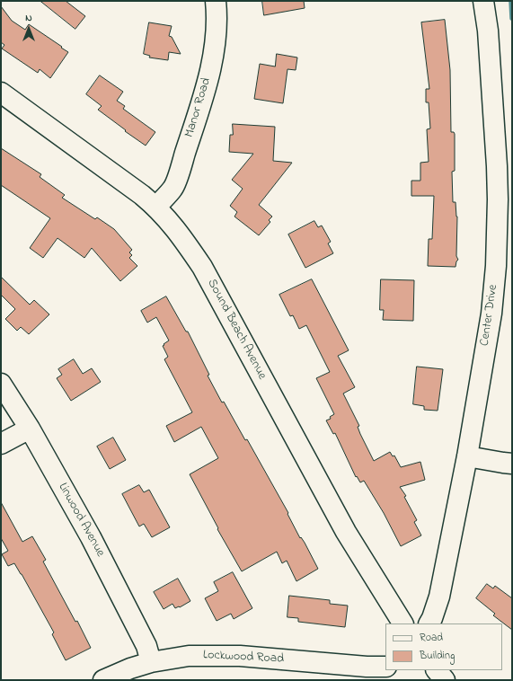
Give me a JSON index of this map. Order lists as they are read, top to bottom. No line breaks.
{"streets":{"street":["Manor Road","Center Drive","Sound Beach Avenue","Linwood Avenue","Lockwood Road"]},"crossings":[["Manor Road","Sound Beach Avenue"],["Linwood Avenue","Lockwood Road"]],"legend":["Road","Building"],"north":"top"}
